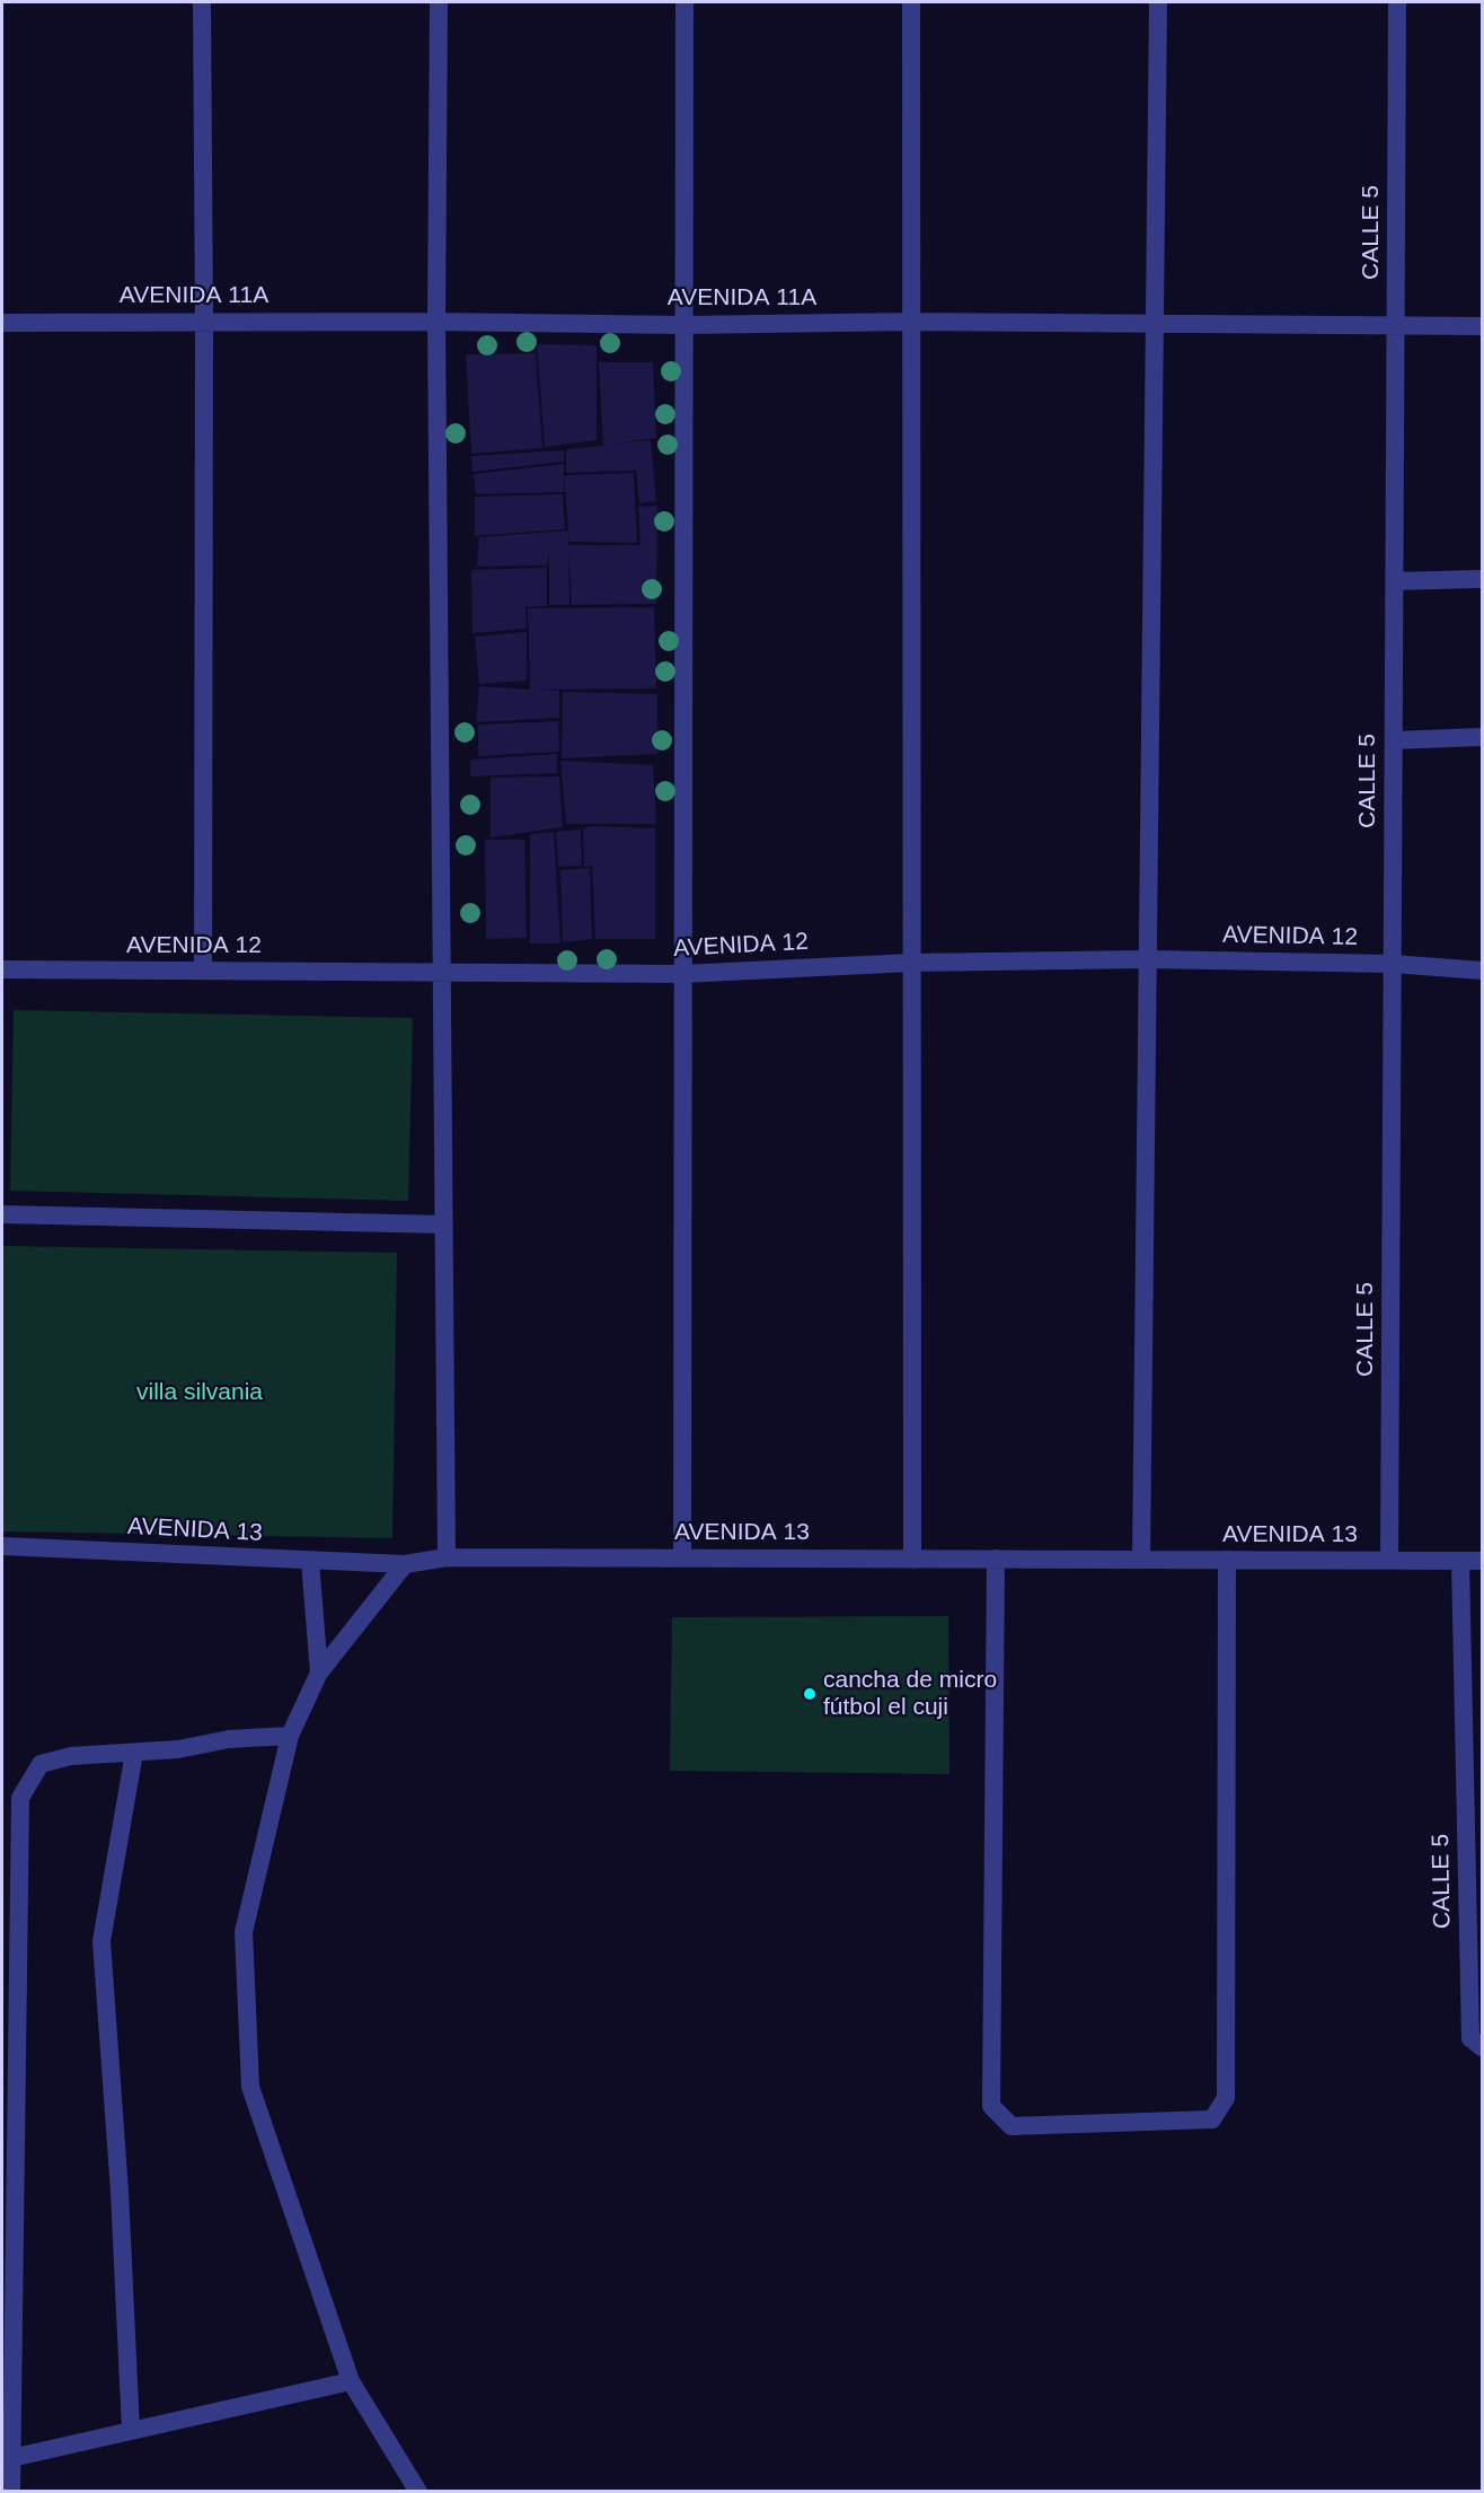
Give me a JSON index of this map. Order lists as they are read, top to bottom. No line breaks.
{"streets":{"street":["CALLE 5","AVENIDA 11A","AVENIDA 12","AVENIDA 13"]},"crossings":[["CALLE 5","AVENIDA 11A"],["CALLE 5","AVENIDA 12"],["CALLE 5","AVENIDA 13"]],"parks":["villa silvania"],"places":["cancha de micro fútbol el cuji"]}
